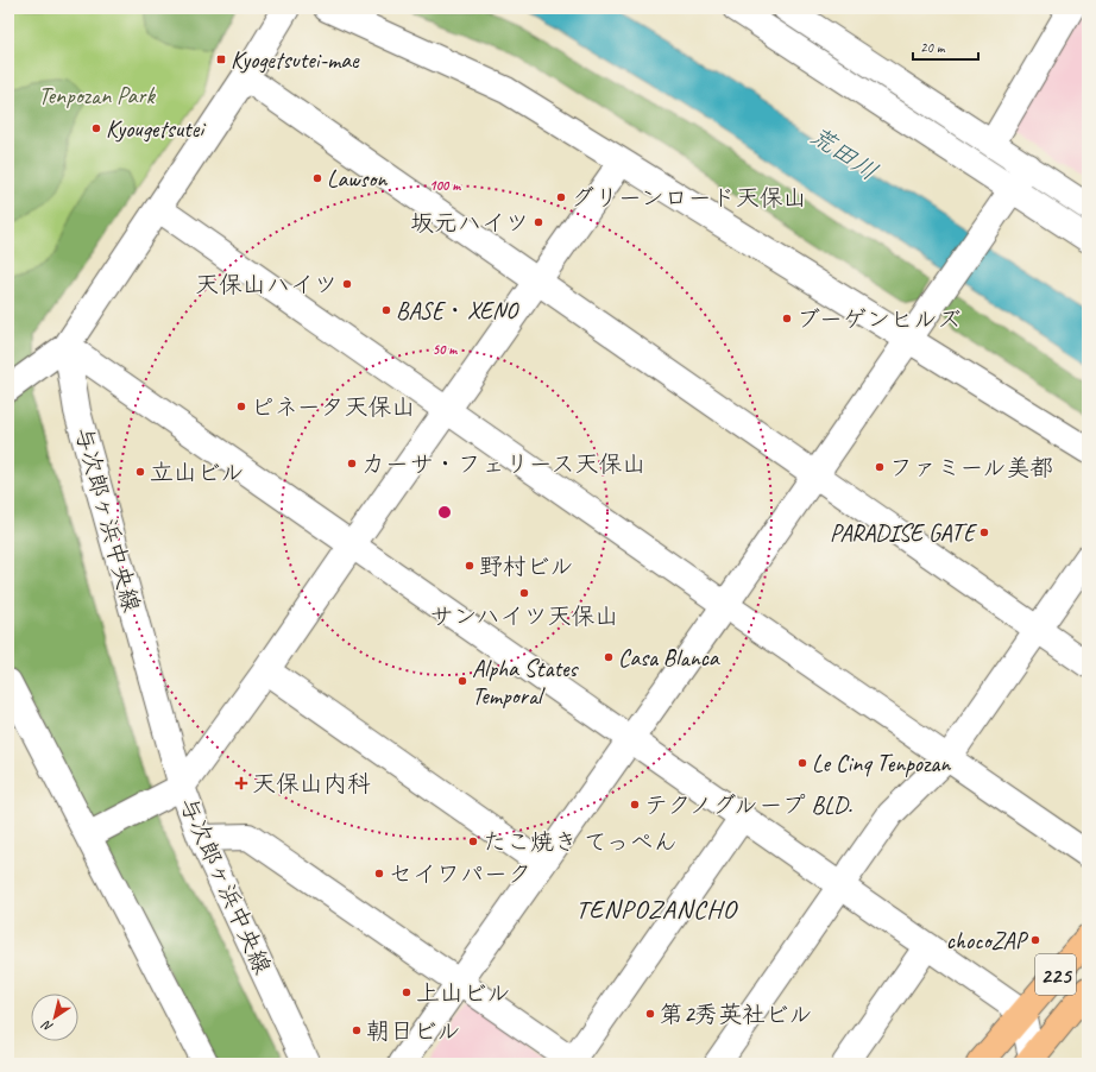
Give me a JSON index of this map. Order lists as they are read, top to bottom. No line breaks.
{"streets":{"highway":["225"],"street":["与次郎ヶ浜中央線"]},"districts":["TENPOZANCHO"],"water":["荒田川"],"parks":["Tenpozan Park"],"places":{"transit":["Kyogetsutei-mae"],"other":["Kyougetsutei","Lawson","グリーンロード天保山","坂元ハイツ","天保山ハイツ","BASE・XENO","ブーゲンヒルズ","ピネータ天保山","カーサ・フェリース天保山","ファミール美都","立山ビル","PARADISE GATE","野村ビル","サンハイツ天保山","Casa Blanca","Alpha States Temporal","Le Cinq Tenpozan","テクノグループ BLD.","たこ焼き てっぺん","セイワパーク","chocoZAP","上山ビル","第2秀英社ビル","朝日ビル"],"health":["天保山内科"]},"scale_bar":"20 m","north":"bottom left","rings":["100 m","50 m"]}
